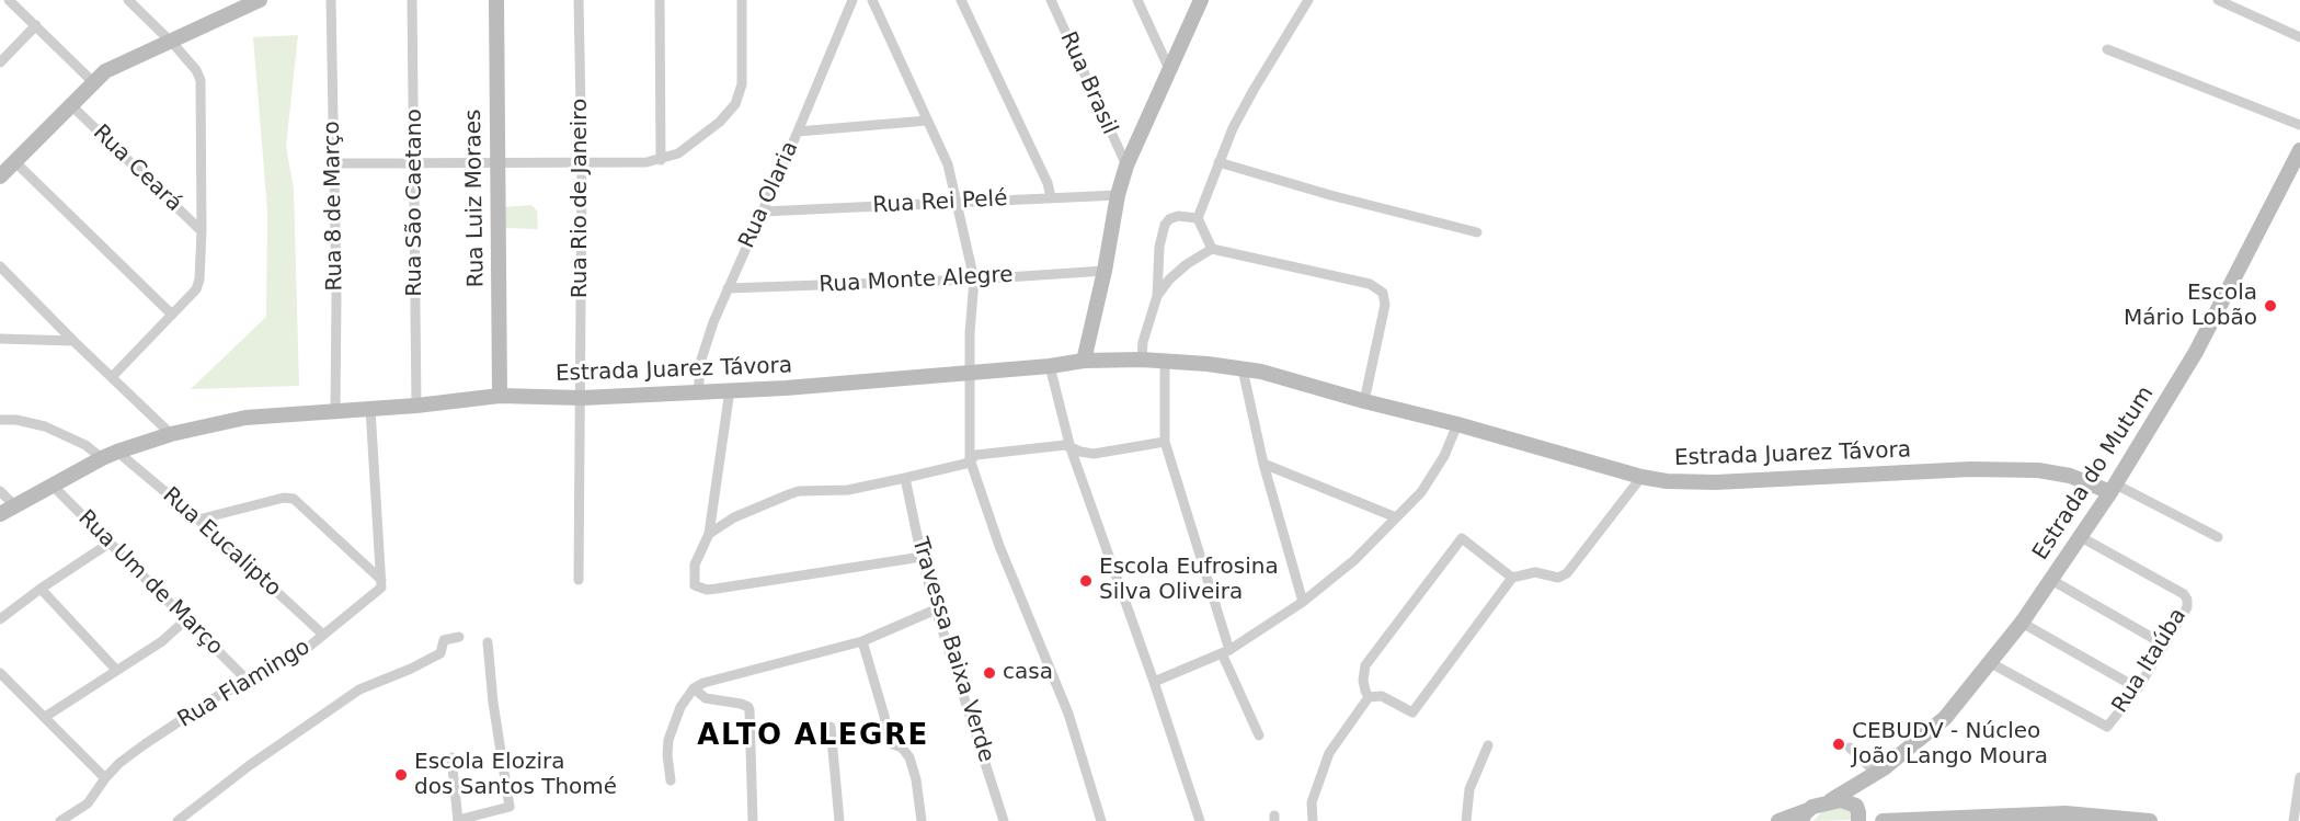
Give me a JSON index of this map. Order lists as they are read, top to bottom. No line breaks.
{"streets":{"street":["Rua Brasil","Rua Ceará","Rua Olaria","Rua Luiz Moraes","Rua Rio de Janeiro","Rua São Caetano","Rua Rei Pelé","Rua 8 de Março","Rua Monte Alegre","Estrada Juarez Távora","Estrada do Mutum","Rua Eucalipto","Rua Um de Março","Travessa Baixa Verde","Rua Itaúba","Rua Flamingo"]},"crossings":[["Rua Olaria","Rua Rei Pelé"],["Rua Olaria","Rua Monte Alegre"],["Rua Olaria","Estrada Juarez Távora"],["Rua Luiz Moraes","Estrada Juarez Távora"],["Rua Rio de Janeiro","Estrada Juarez Távora"],["Rua São Caetano","Estrada Juarez Távora"],["Rua 8 de Março","Estrada Juarez Távora"],["Estrada Juarez Távora","Estrada do Mutum"],["Estrada Juarez Távora","Rua Eucalipto"],["Estrada Juarez Távora","Rua Um de Março"],["Estrada do Mutum","Rua Itaúba"],["Rua Eucalipto","Rua Flamingo"],["Rua Um de Março","Rua Flamingo"]],"districts":["ALTO ALEGRE"],"places":["Escola Mário Lobão","Escola Eufrosina Silva Oliveira","casa","CEBUDV - Núcleo João Lango Moura","Escola Elozira dos Santos Thomé"]}
